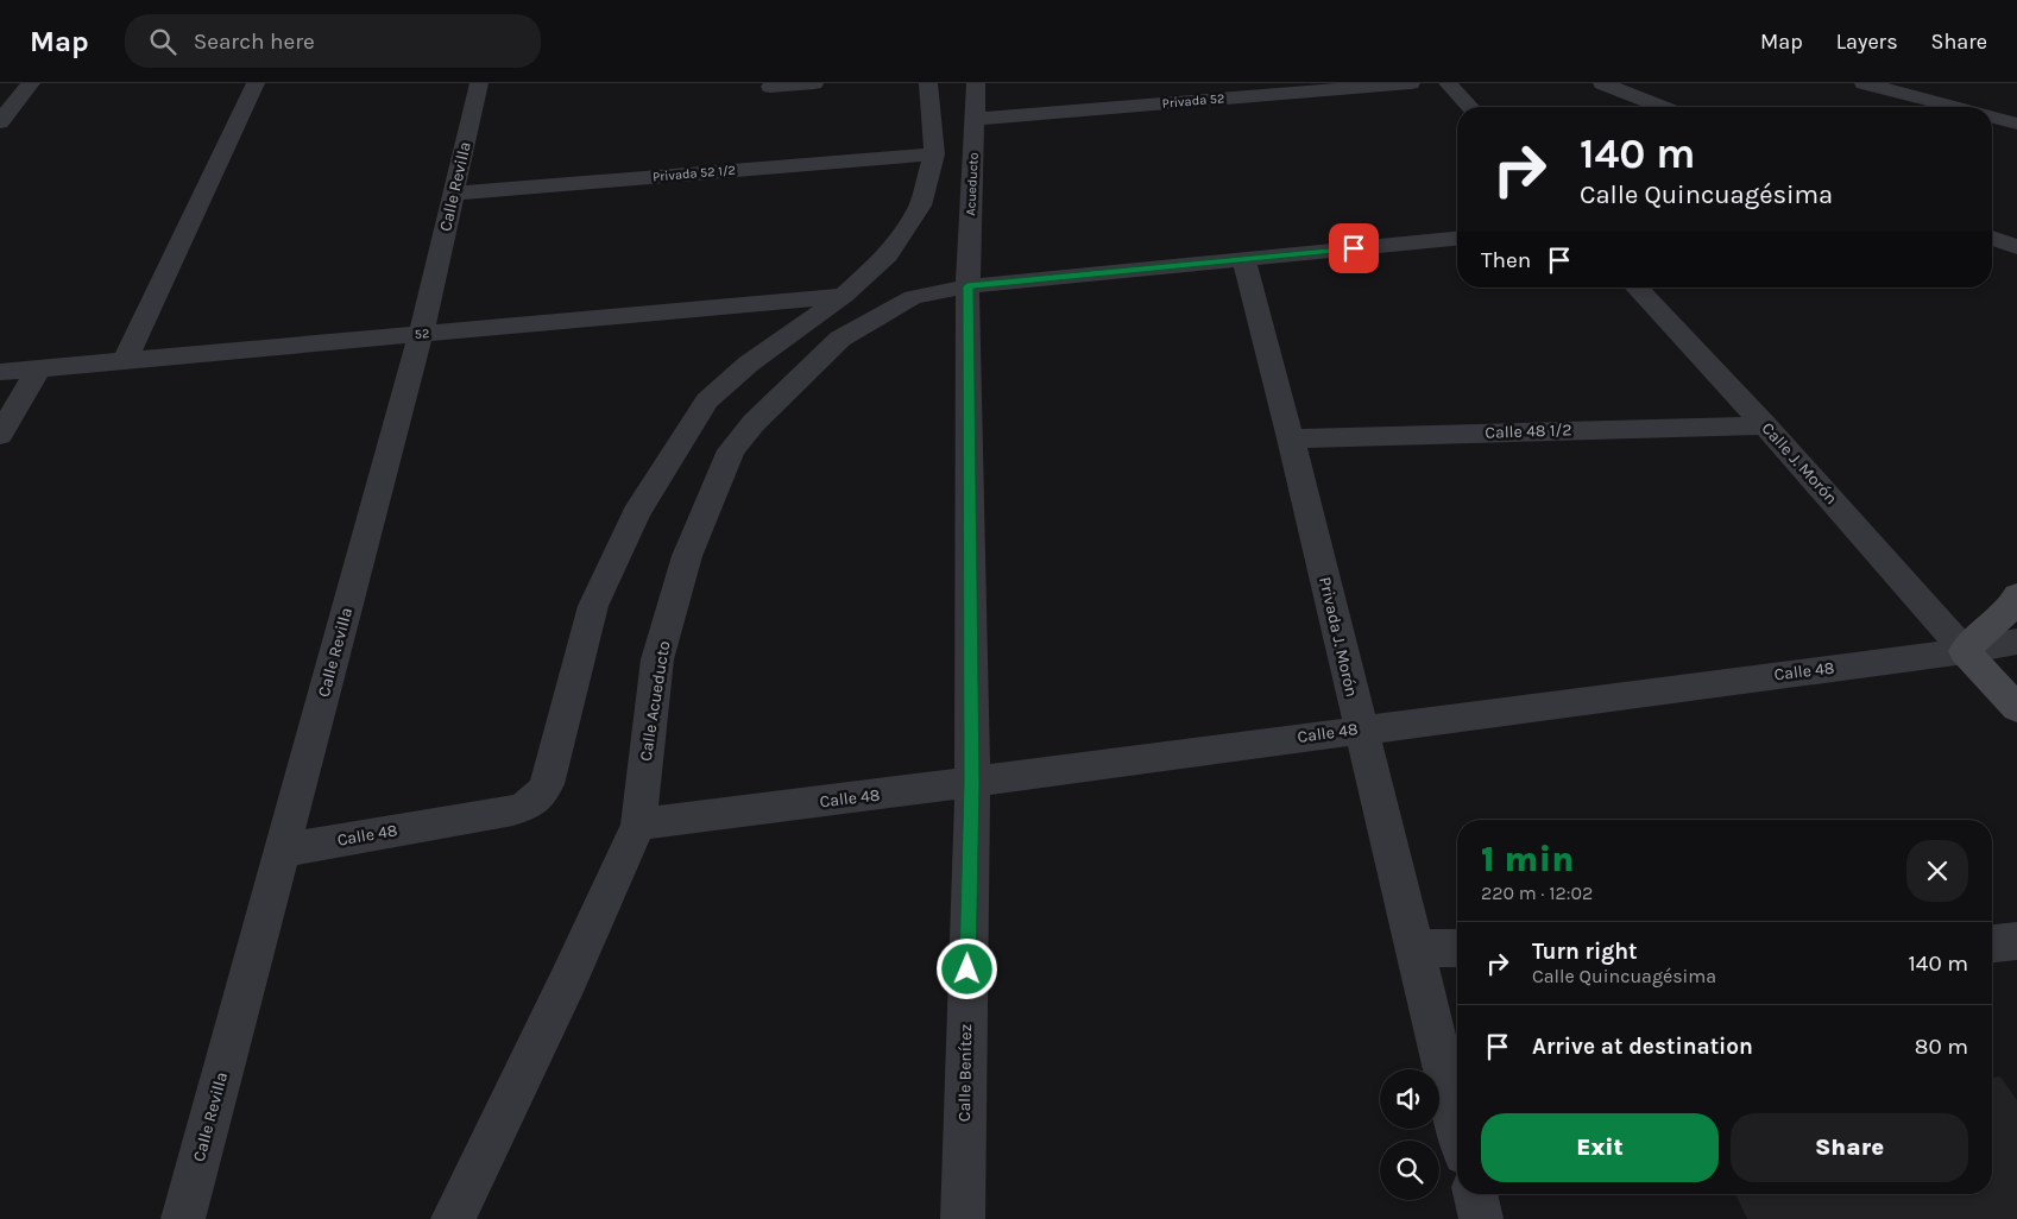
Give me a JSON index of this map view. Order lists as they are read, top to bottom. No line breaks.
{"streets":{"street":["Privada 52","Privada 52 1/2","Acueducto","Calle Revilla","52","Calle 48 1/2","Calle J. Morón","Privada J. Morón","Calle 48","Calle Acueducto","Calle Benítez"]},"crossings":[["Privada 52","Acueducto"],["Privada 52 1/2","Calle Revilla"],["Acueducto","Calle Acueducto"],["Acueducto","Calle Benítez"],["Calle Revilla","52"],["Calle Revilla","Calle 48"],["52","Calle 48"],["Calle 48 1/2","Calle J. Morón"],["Calle 48 1/2","Privada J. Morón"],["Calle J. Morón","Calle 48"],["Privada J. Morón","Calle 48"],["Privada J. Morón","Calle Acueducto"],["Calle 48","Calle Acueducto"],["Calle 48","Calle Benítez"],["Calle Acueducto","Calle Benítez"]],"page":{"header":"Map","search":"Search here","nav":["Map","Layers","Share"],"turn":["140 m","Calle Quincuagésima"],"then":"Then","heading":["1 min","220 m · 12:02"],"list":[{"name":"Turn right","note":"Calle Quincuagésima","value":"140 m"},{"name":"Arrive at destination","value":"80 m"}],"buttons":["Exit","Share"]}}
